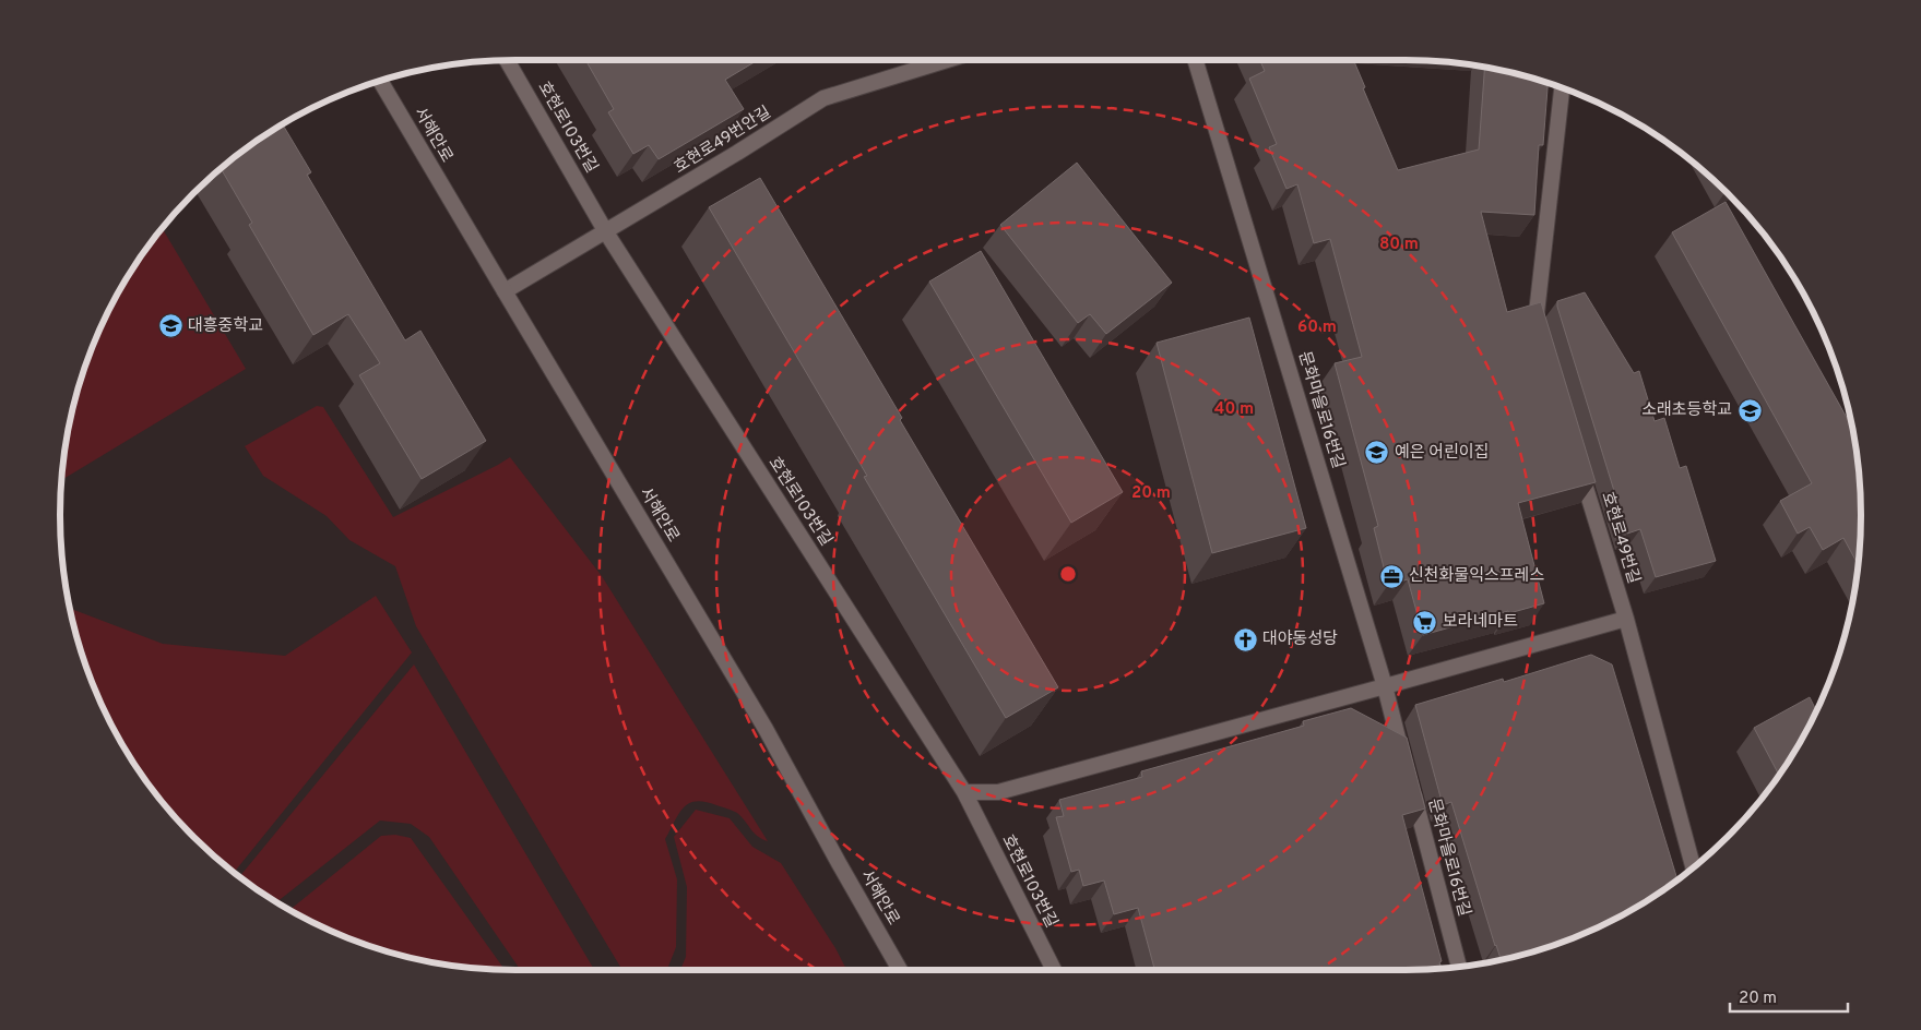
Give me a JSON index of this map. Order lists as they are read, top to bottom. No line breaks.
{"streets":{"street":["호현로103번길","서해안로","호현로49번안길","문화마을로16번길","호현로49번길"]},"crossings":[["호현로103번길","호현로49번안길"],["서해안로","호현로49번안길"]],"places":{"school or university":["대흥중학교","소래초등학교","예은 어린이집"],"office":["신천화물익스프레스"],"supermarket":["보라네마트"],"church":["대야동성당"]},"scale_bar":"20 m","rings":["80 m","60 m","40 m","20 m"]}
